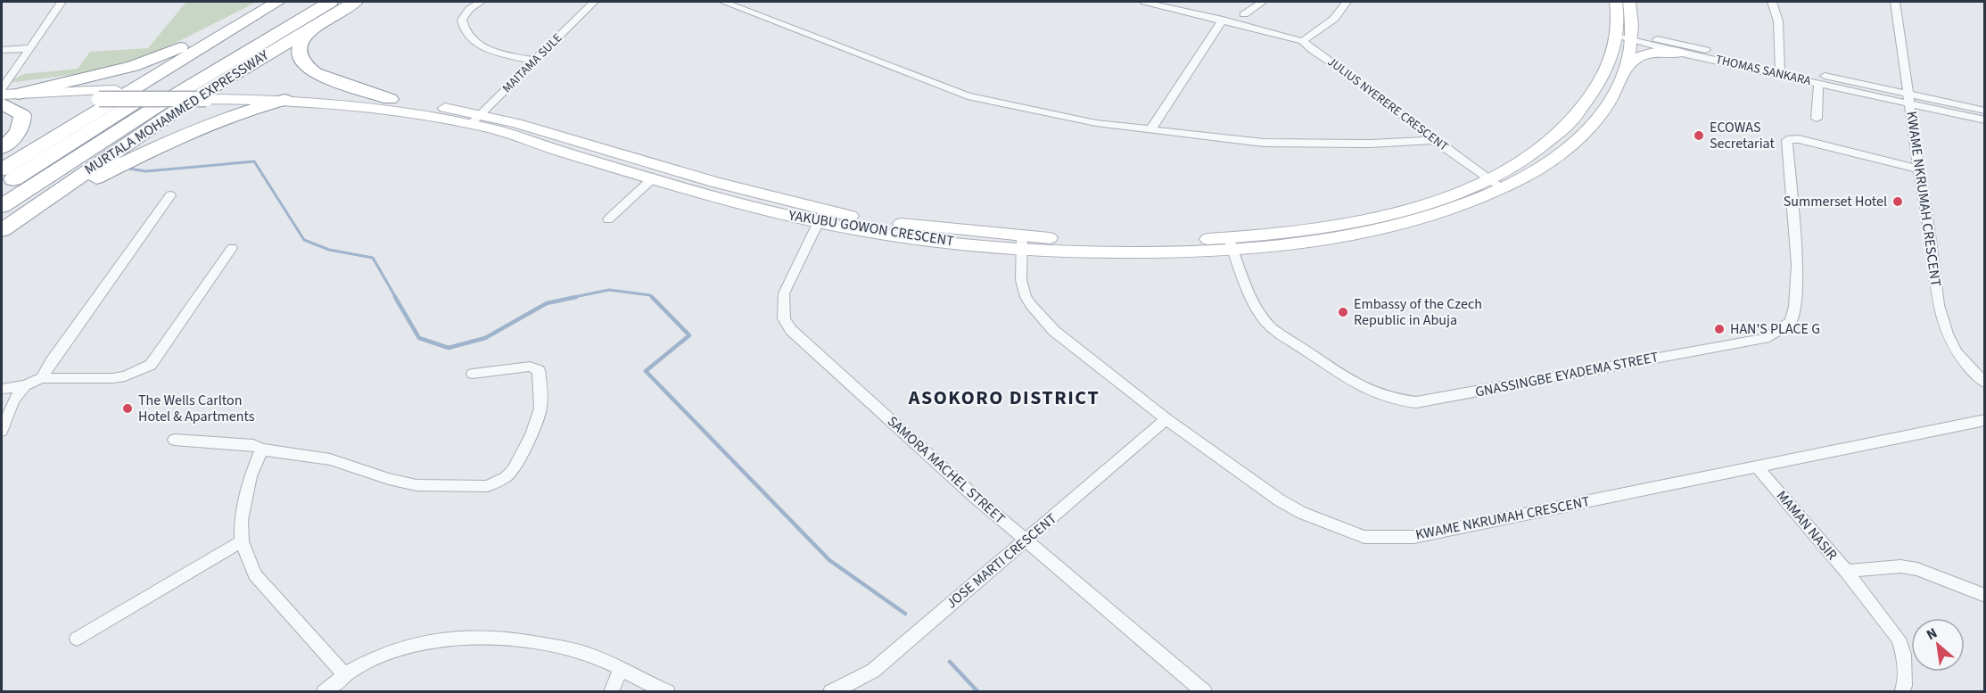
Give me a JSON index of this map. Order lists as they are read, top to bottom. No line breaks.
{"streets":{"highway":["MURTALA MOHAMMED EXPRESSWAY"],"main road":["YAKUBU GOWON CRESCENT"],"street":["MAITAMA SULE","THOMAS SANKARA","JULIUS NYERERE CRESCENT","KWAME NKRUMAH CRESCENT","GNASSINGBE EYADEMA STREET","SAMORA MACHEL STREET","MAMAN NASIR","JOSE MARTI CRESCENT"]},"crossings":[["MAITAMA SULE","YAKUBU GOWON CRESCENT"],["THOMAS SANKARA","KWAME NKRUMAH CRESCENT"],["THOMAS SANKARA","YAKUBU GOWON CRESCENT"],["JULIUS NYERERE CRESCENT","YAKUBU GOWON CRESCENT"],["MURTALA MOHAMMED EXPRESSWAY","YAKUBU GOWON CRESCENT"],["KWAME NKRUMAH CRESCENT","YAKUBU GOWON CRESCENT"],["KWAME NKRUMAH CRESCENT","GNASSINGBE EYADEMA STREET"],["KWAME NKRUMAH CRESCENT","MAMAN NASIR"],["KWAME NKRUMAH CRESCENT","JOSE MARTI CRESCENT"],["YAKUBU GOWON CRESCENT","GNASSINGBE EYADEMA STREET"],["YAKUBU GOWON CRESCENT","SAMORA MACHEL STREET"],["SAMORA MACHEL STREET","JOSE MARTI CRESCENT"]],"districts":["ASOKORO DISTRICT"],"places":["ECOWAS Secretariat","Summerset Hotel","Embassy of the Czech Republic in Abuja","HAN'S PLACE G","The Wells Carlton Hotel & Apartments"],"north":"top left"}
